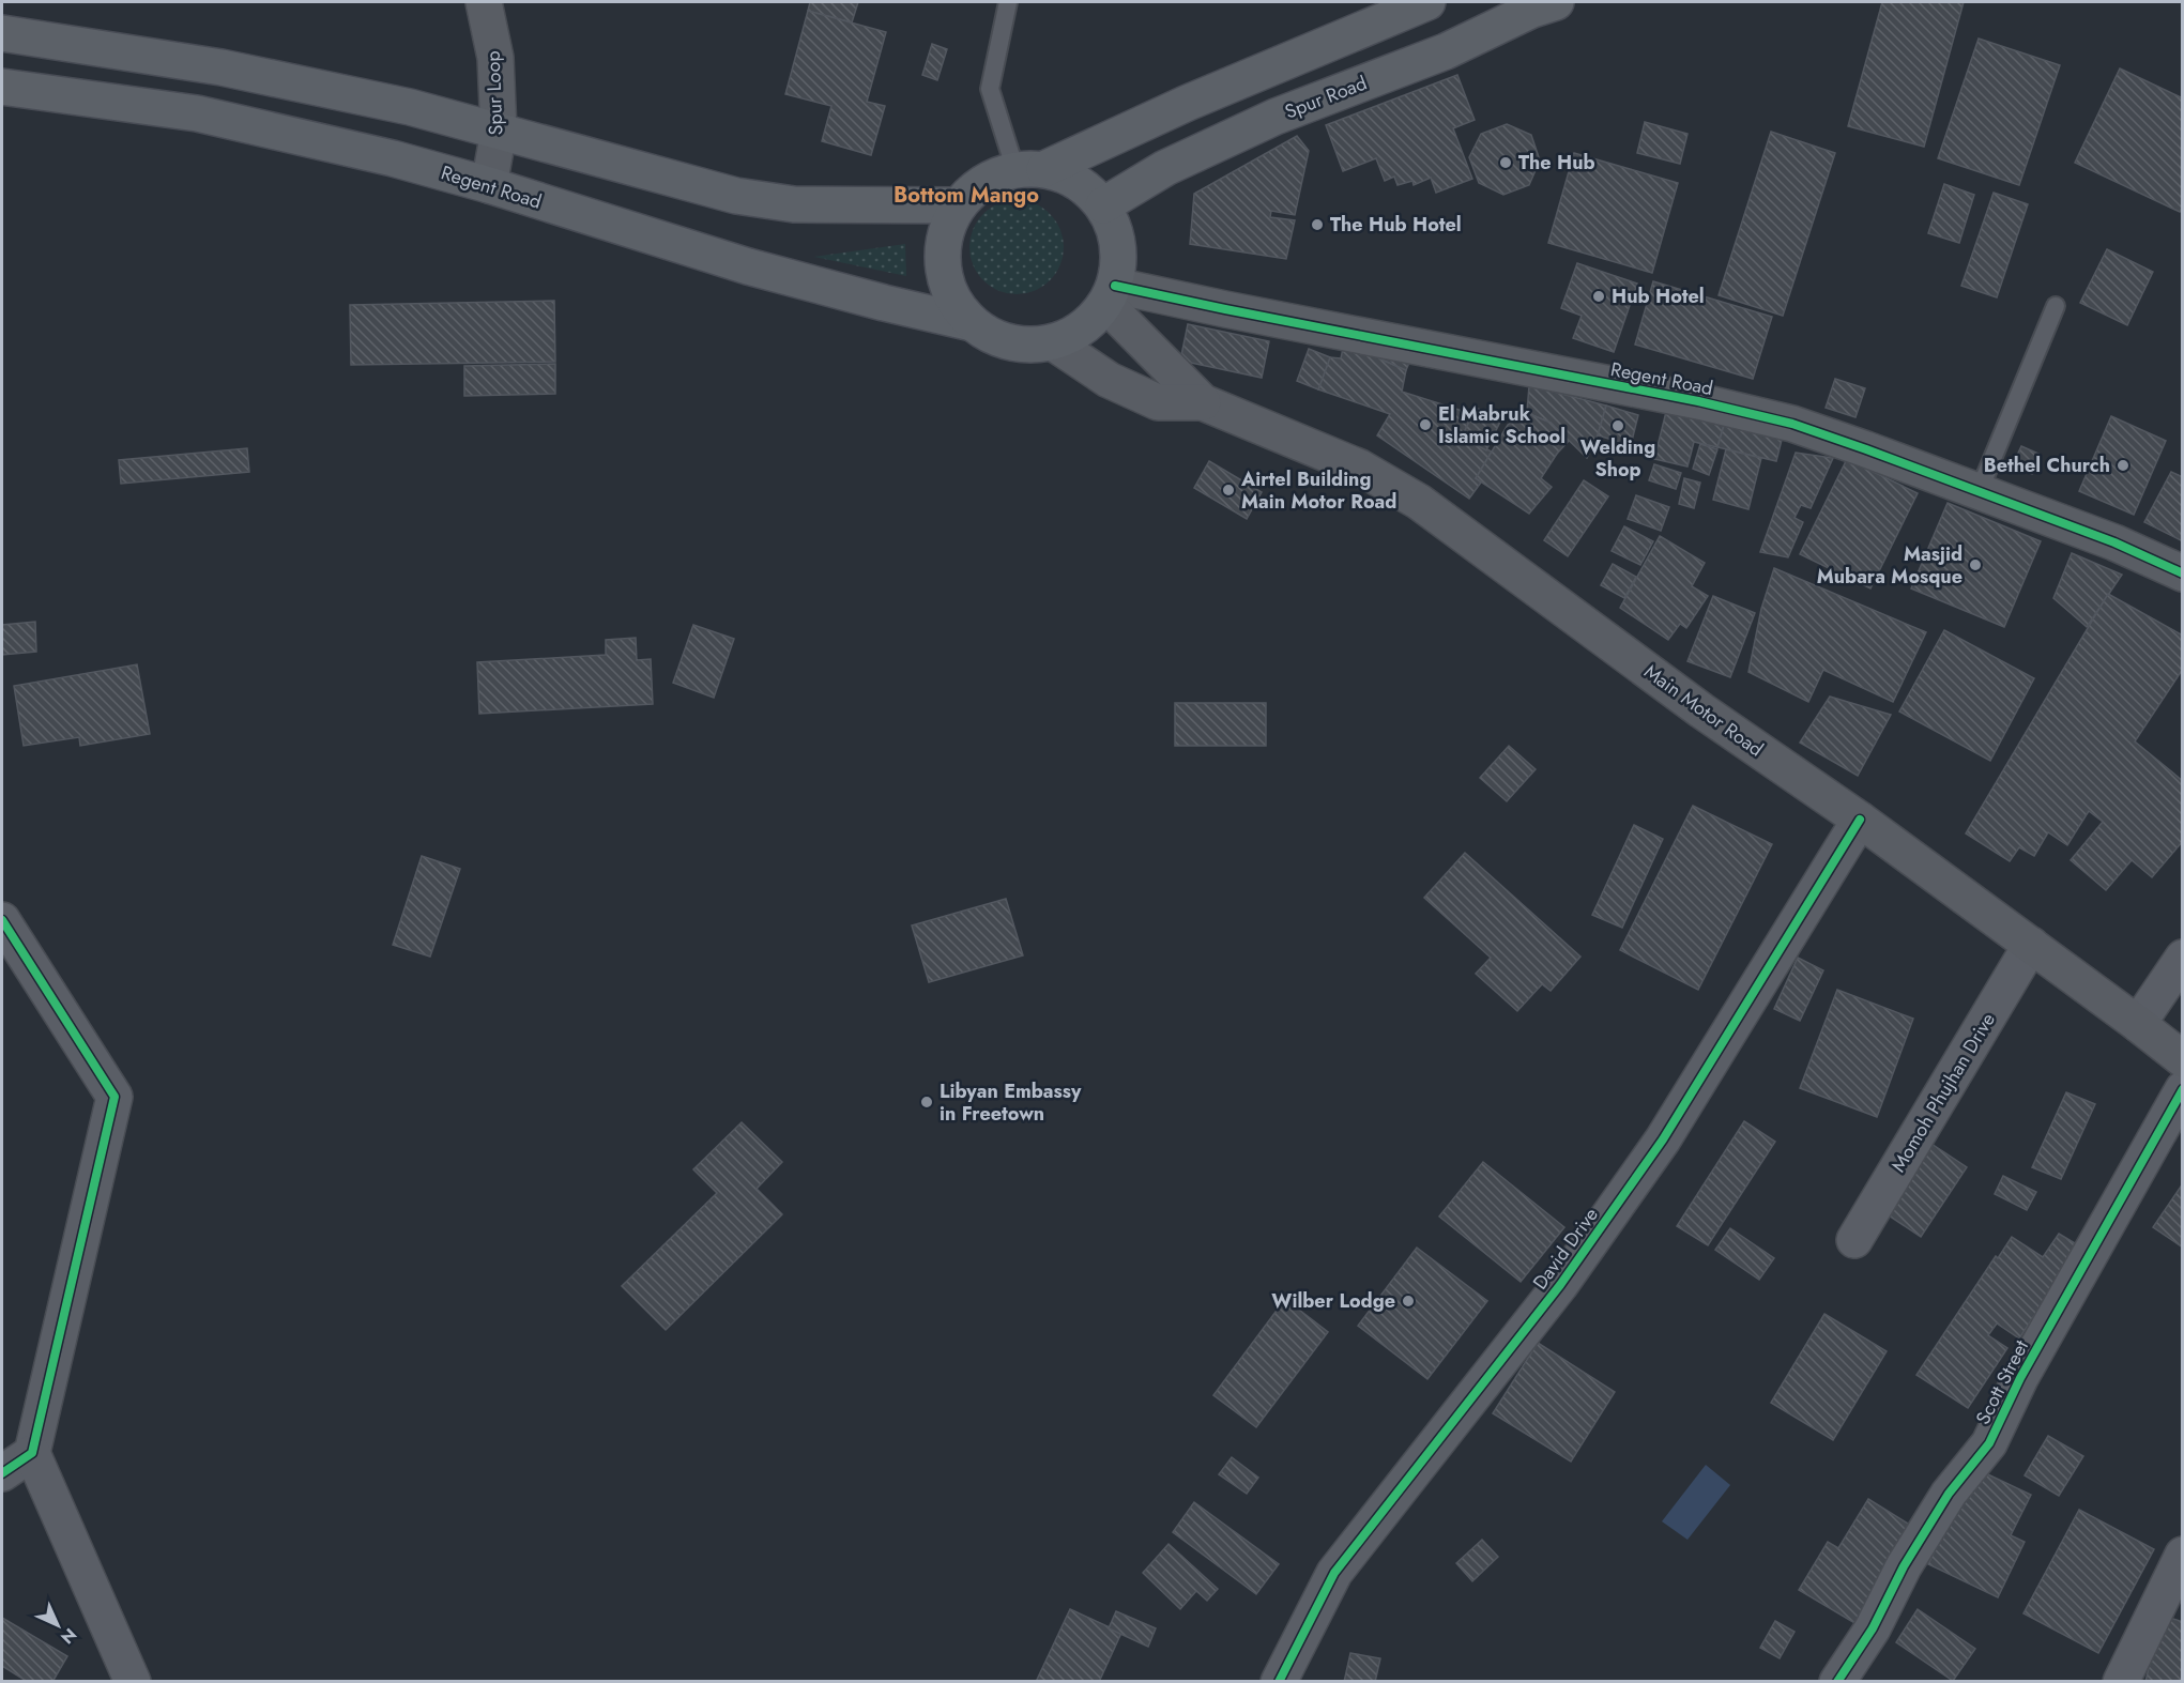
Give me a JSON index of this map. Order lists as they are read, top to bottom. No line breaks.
{"streets":{"main road":["Spur Loop","Spur Road","Regent Road","Main Motor Road"],"street":["Momoh Phujhan Drive","David Drive","Scott Street"]},"crossings":[["Spur Loop","Regent Road"],["Spur Road","Regent Road"],["Spur Road","Main Motor Road"],["Regent Road","Main Motor Road"],["Main Motor Road","Momoh Phujhan Drive"],["Main Motor Road","David Drive"]],"districts":["Bottom Mango"],"places":["The Hub","The Hub Hotel","Hub Hotel","El Mabruk Islamic School","Welding Shop","Bethel Church","Airtel Building Main Motor Road","Masjid Mubara Mosque","Libyan Embassy in Freetown","Wilber Lodge"],"north":"bottom right"}
